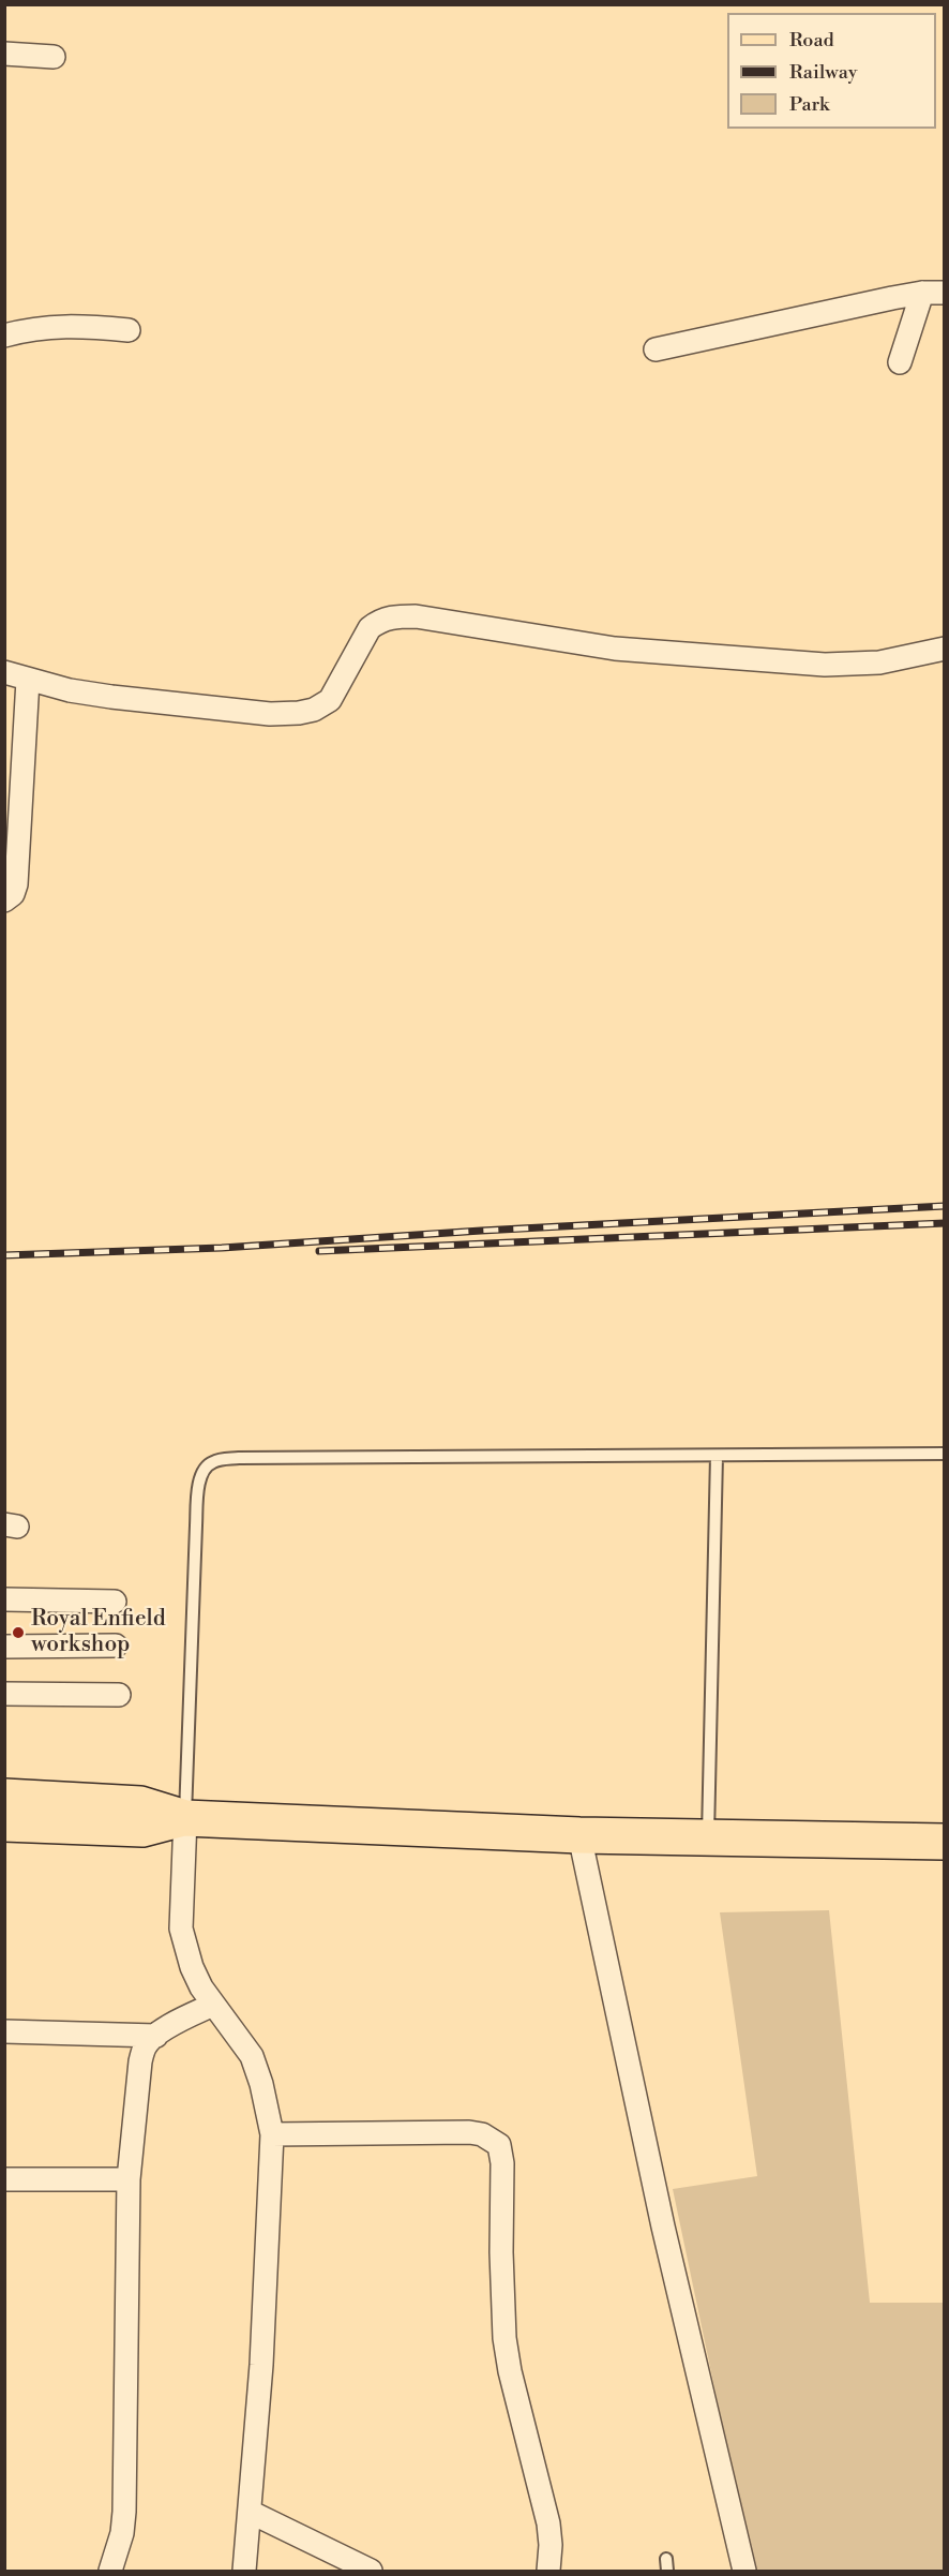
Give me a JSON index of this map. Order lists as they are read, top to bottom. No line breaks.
{"places":["Royal Enfield workshop"],"legend":["Road","Railway","Park"]}
